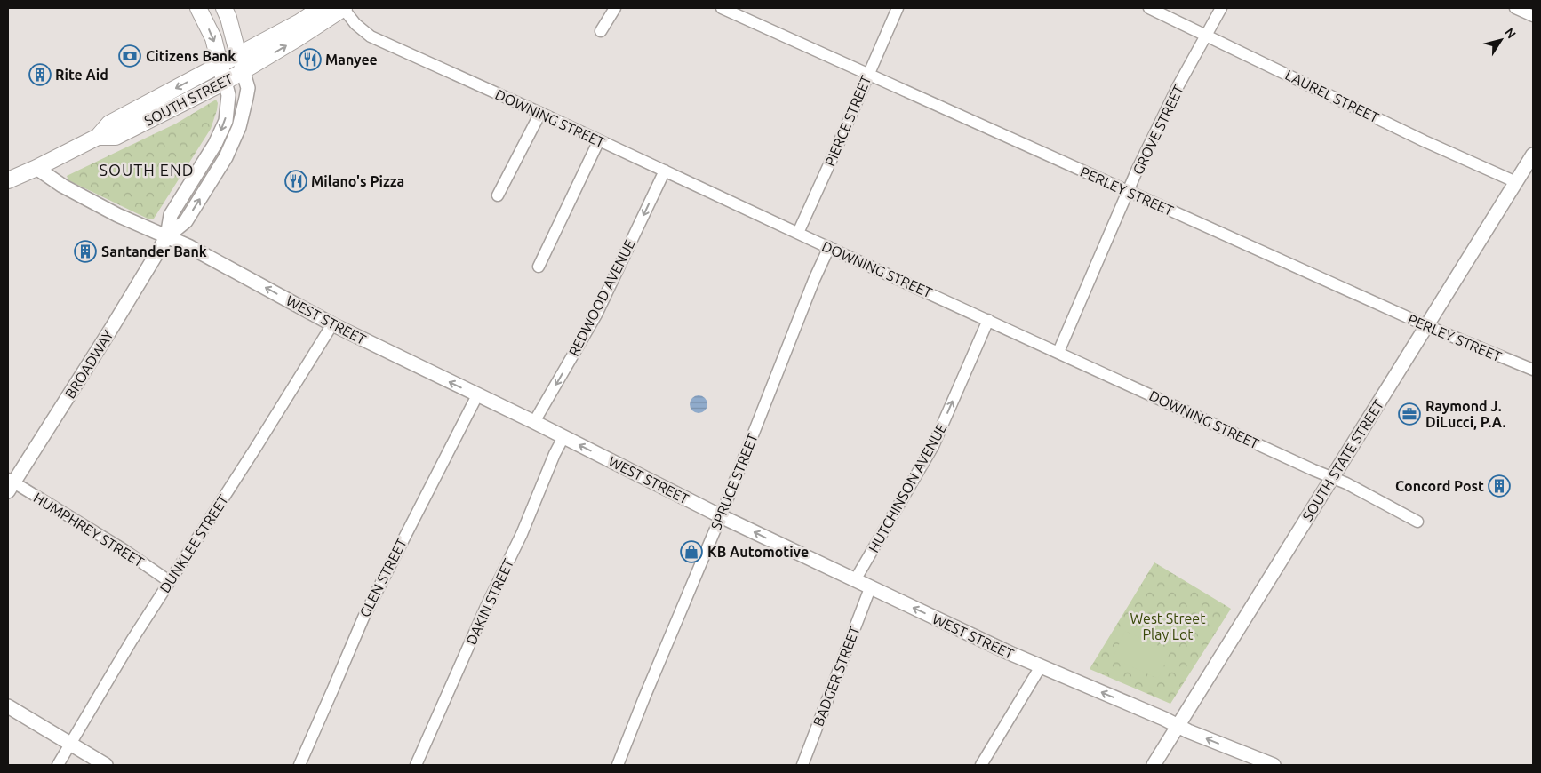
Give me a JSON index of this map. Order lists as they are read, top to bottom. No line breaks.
{"streets":{"main road":["SOUTH STREET","BROADWAY"],"street":["LAUREL STREET","DOWNING STREET","PIERCE STREET","GROVE STREET","PERLEY STREET","REDWOOD AVENUE","WEST STREET","SOUTH STATE STREET","SPRUCE STREET","HUTCHINSON AVENUE","HUMPHREY STREET","DUNKLEE STREET","GLEN STREET","DAKIN STREET","BADGER STREET"]},"crossings":[["LAUREL STREET","GROVE STREET"],["LAUREL STREET","SOUTH STATE STREET"],["SOUTH STREET","DOWNING STREET"],["SOUTH STREET","WEST STREET"],["SOUTH STREET","BROADWAY"],["DOWNING STREET","PIERCE STREET"],["DOWNING STREET","GROVE STREET"],["DOWNING STREET","REDWOOD AVENUE"],["DOWNING STREET","SOUTH STATE STREET"],["DOWNING STREET","SPRUCE STREET"],["DOWNING STREET","HUTCHINSON AVENUE"],["PIERCE STREET","PERLEY STREET"],["GROVE STREET","PERLEY STREET"],["PERLEY STREET","SOUTH STATE STREET"],["REDWOOD AVENUE","WEST STREET"],["WEST STREET","BROADWAY"],["WEST STREET","SOUTH STATE STREET"],["WEST STREET","SPRUCE STREET"],["WEST STREET","HUTCHINSON AVENUE"],["WEST STREET","DUNKLEE STREET"],["WEST STREET","GLEN STREET"],["WEST STREET","DAKIN STREET"],["WEST STREET","BADGER STREET"],["BROADWAY","HUMPHREY STREET"],["HUMPHREY STREET","DUNKLEE STREET"]],"one_way":["WEST STREET","HUTCHINSON AVENUE"],"districts":["SOUTH END"],"parks":["West Street Play Lot"],"places":{"bank":["Citizens Bank"],"restaurant":["Manyee","Milano's Pizza"],"building":["Rite Aid","Santander Bank","Concord Post"],"office":["Raymond J. DiLucci, P.A."],"shop":["KB Automotive"]},"north":"top right"}
